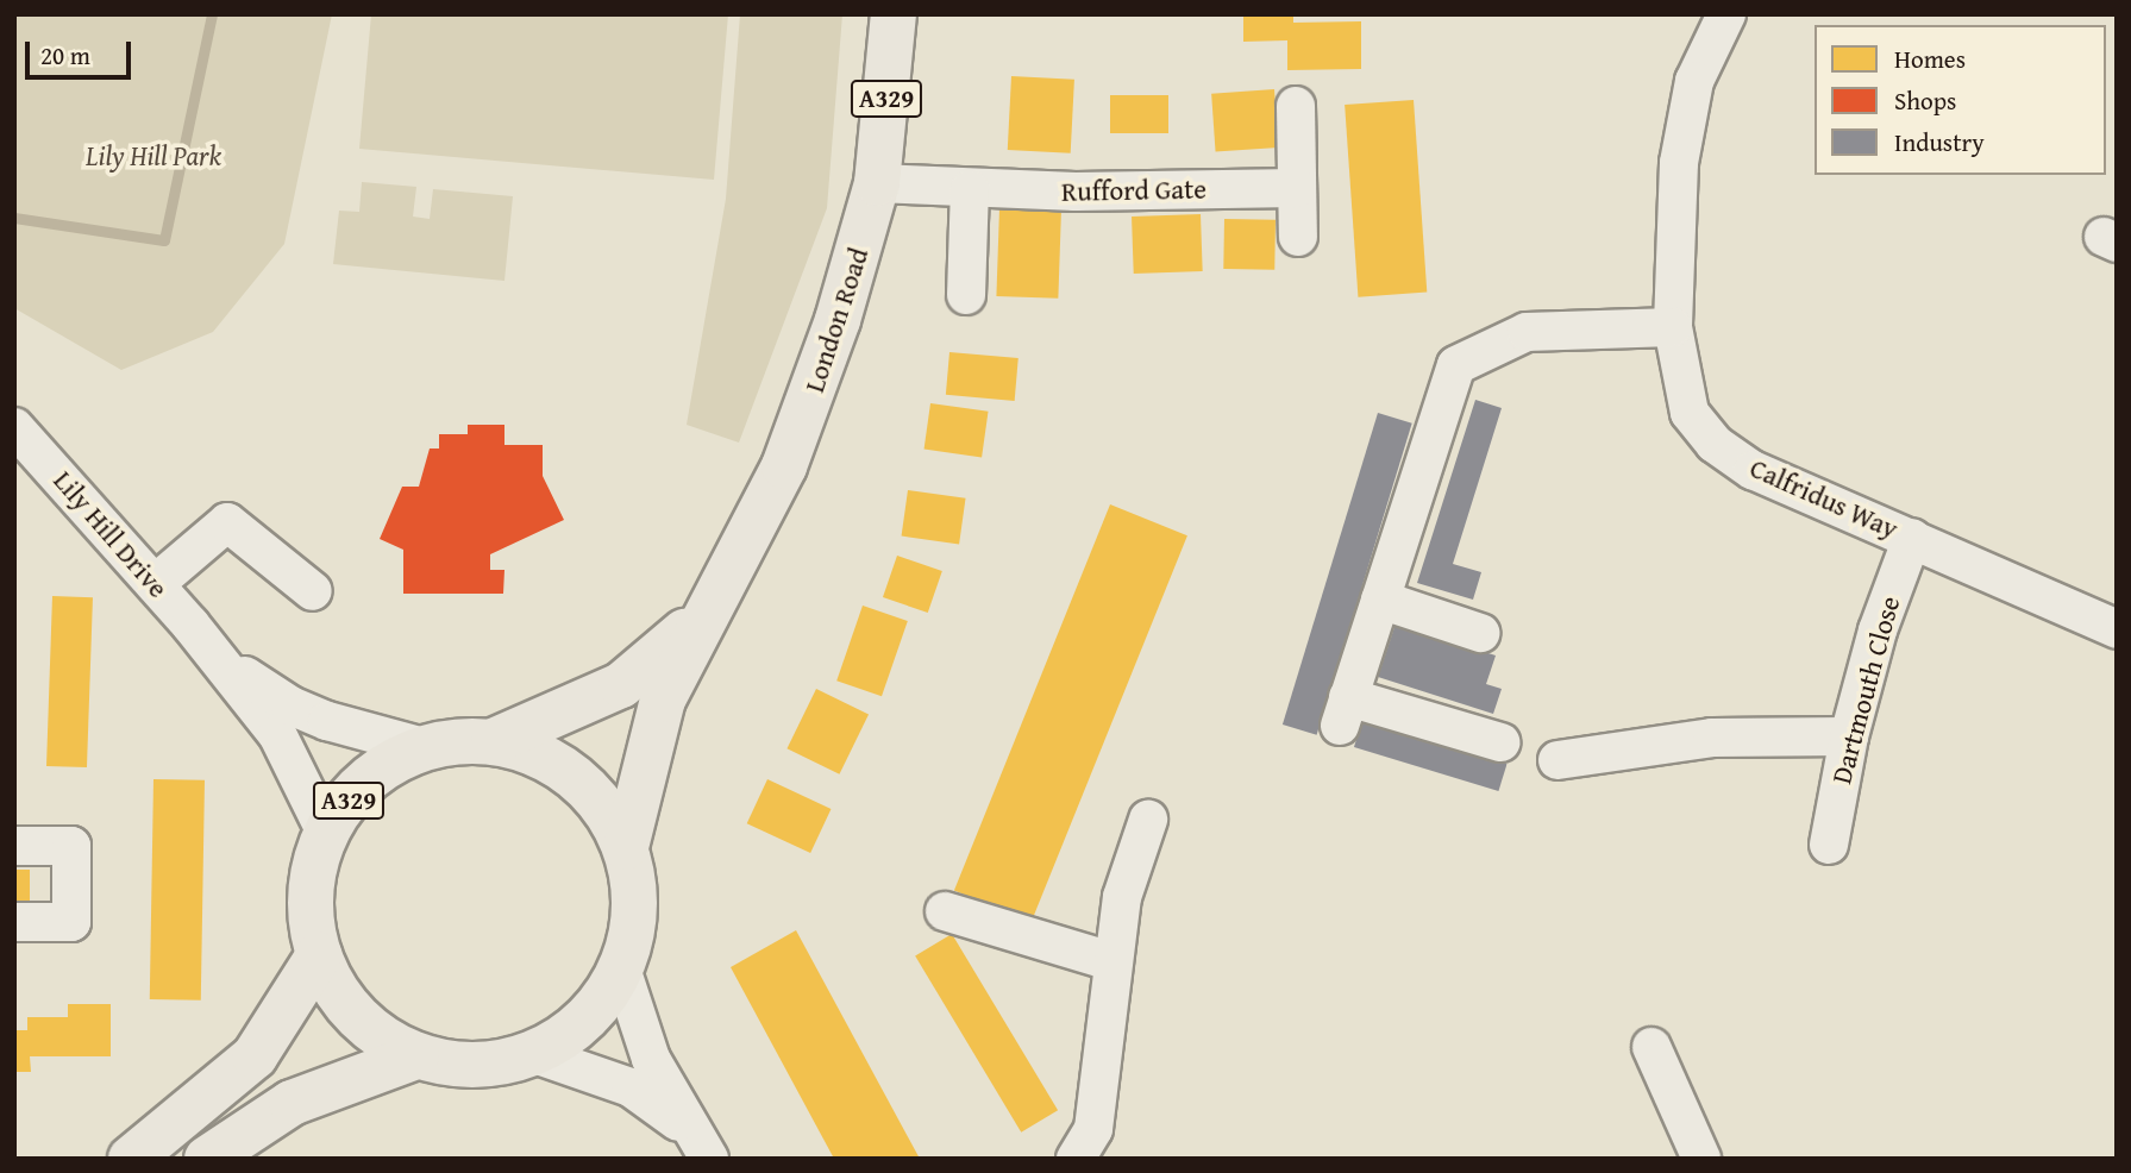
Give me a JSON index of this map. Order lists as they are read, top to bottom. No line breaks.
{"streets":{"main road":["A329","London Road"],"street":["Rufford Gate","Calfridus Way","Lily Hill Drive","Dartmouth Close"]},"crossings":[["A329","London Road"],["A329","Lily Hill Drive"],["Rufford Gate","London Road"],["Calfridus Way","Dartmouth Close"]],"parks":["Lily Hill Park"],"legend":["Homes","Shops","Industry"],"scale_bar":"20 m"}
